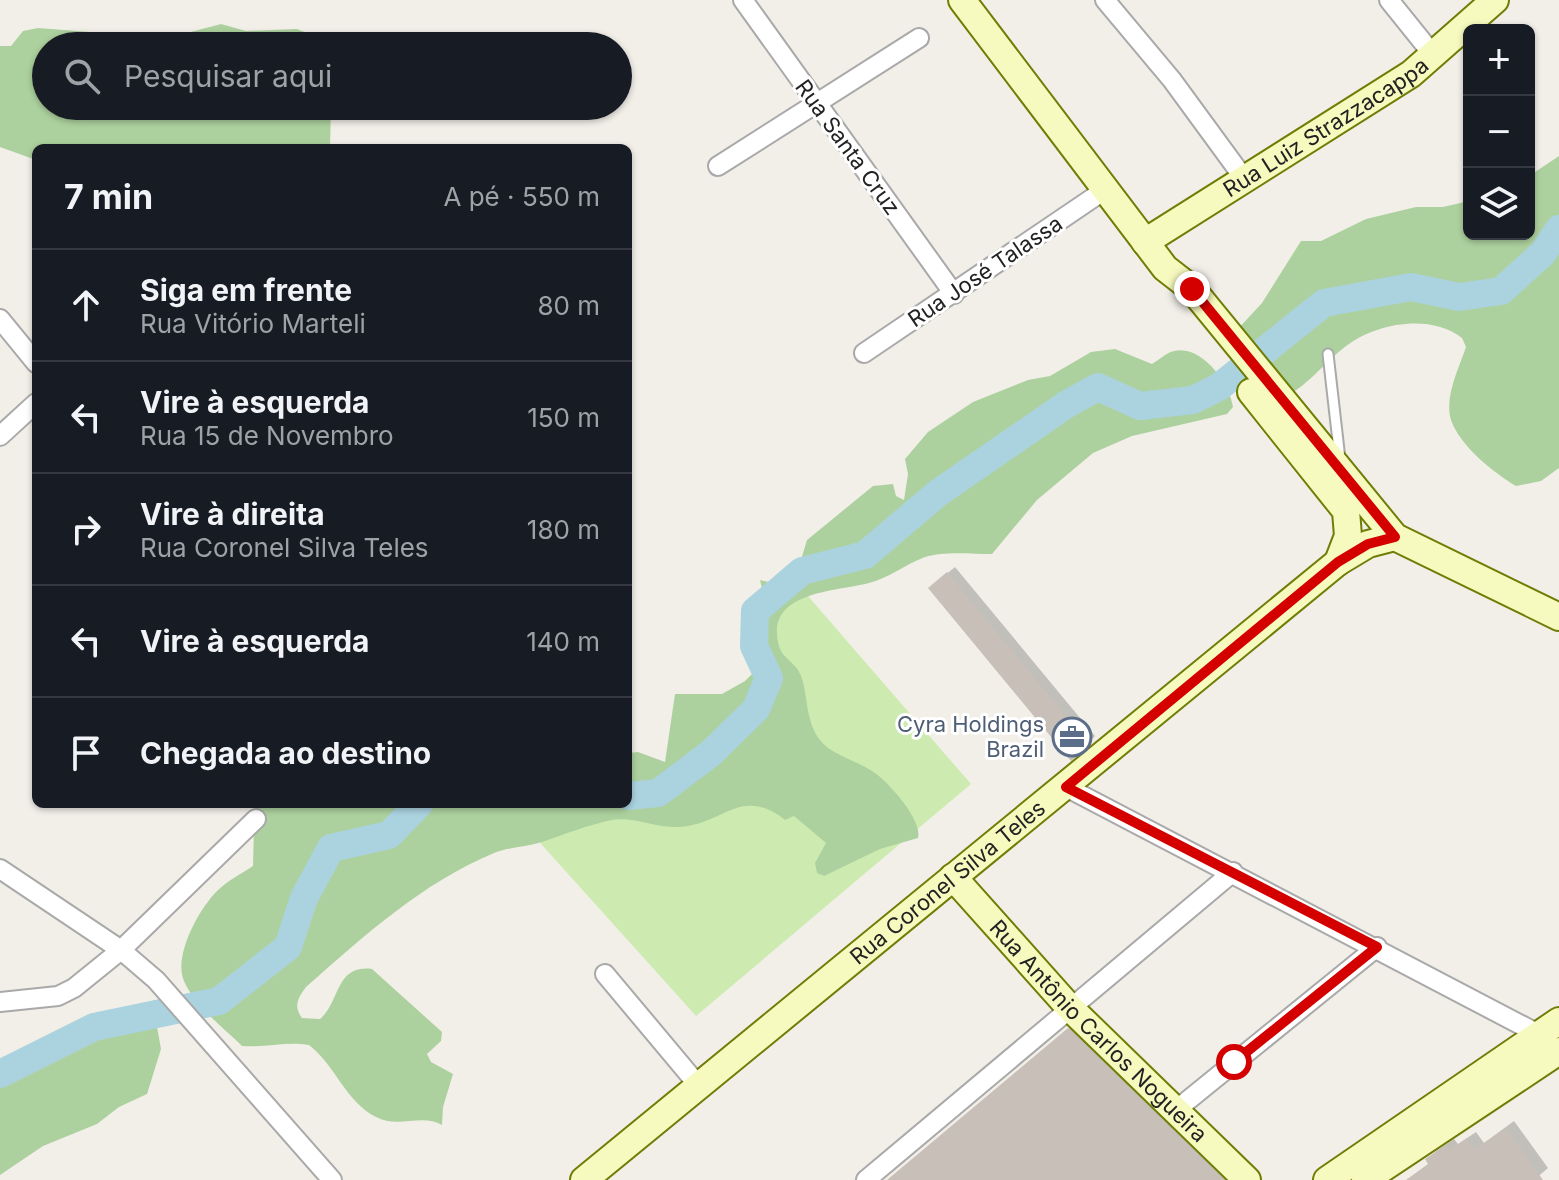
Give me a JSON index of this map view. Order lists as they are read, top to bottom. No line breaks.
{"streets":{"main road":["Rua Luiz Strazzacappa","Rua Coronel Silva Teles","Rua Antônio Carlos Nogueira"],"street":["Rua Santa Cruz","Rua José Talassa"]},"crossings":[["Rua Santa Cruz","Rua José Talassa"],["Rua Coronel Silva Teles","Rua Antônio Carlos Nogueira"]],"places":{"office":["Cyra Holdings Brazil"]},"page":{"map_buttons":["+","−"],"search":"Pesquisar aqui","heading":["7 min","A pé · 550 m"],"list":[["Siga em frente","Rua Vitório Marteli","80 m"],["Vire à esquerda","Rua 15 de Novembro","150 m"],["Vire à direita","Rua Coronel Silva Teles","180 m"],["Vire à esquerda","140 m"],"Chegada ao destino"]}}
